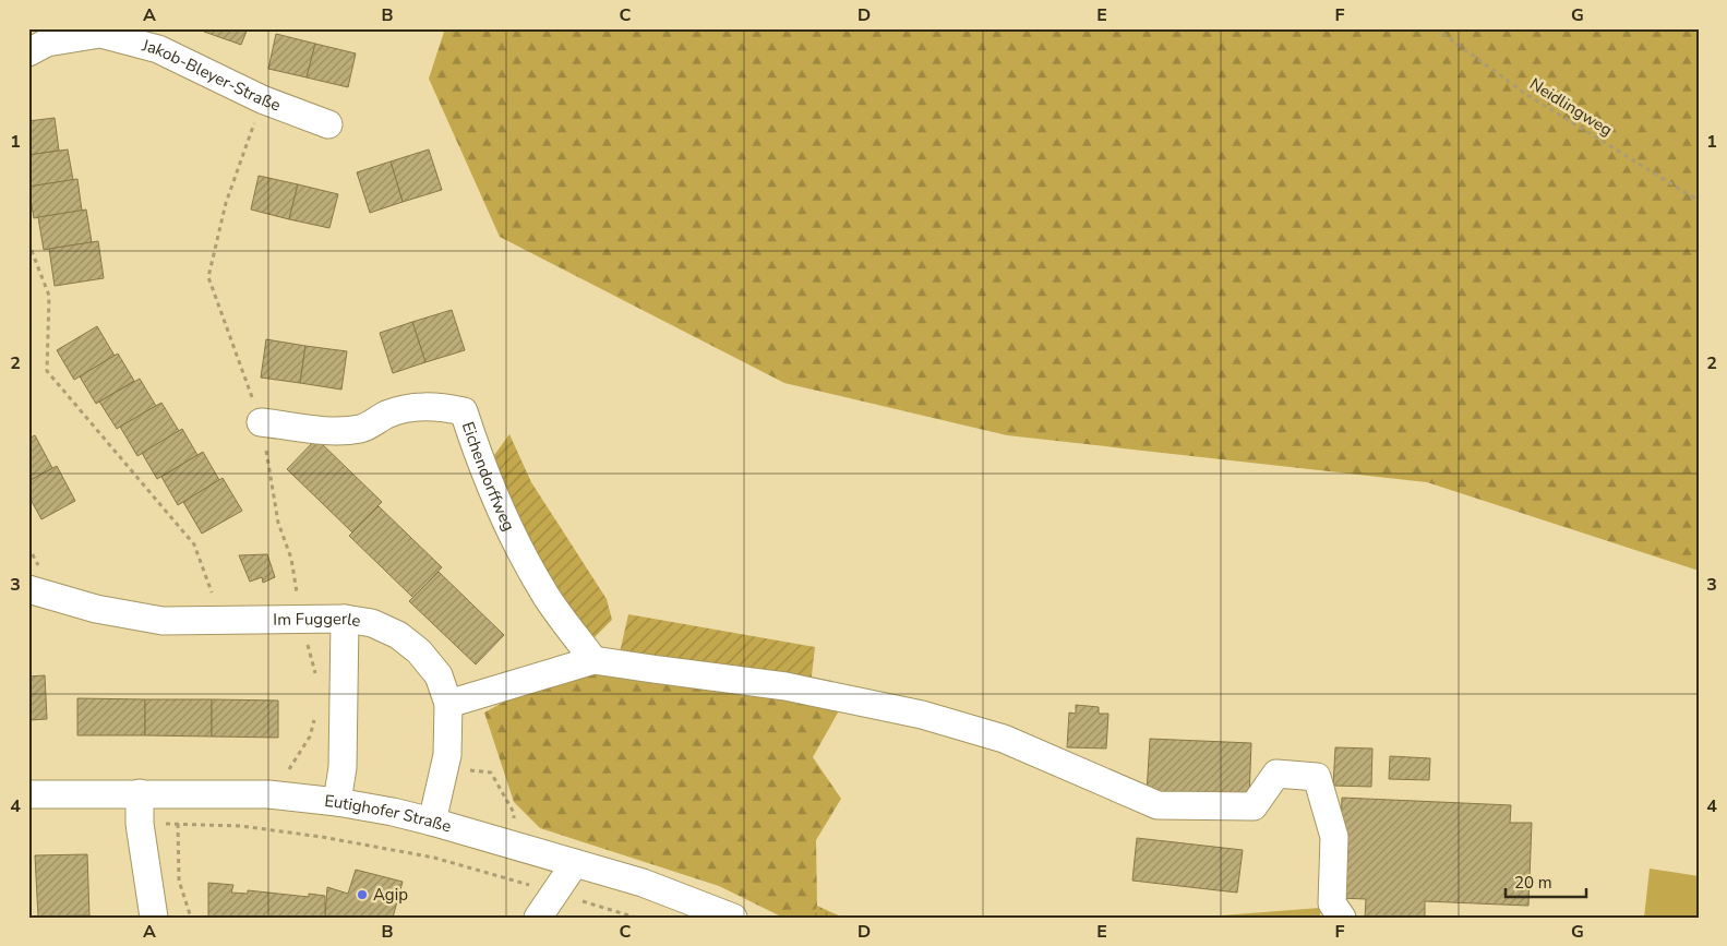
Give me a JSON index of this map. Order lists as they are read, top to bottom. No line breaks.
{"streets":{"street":["Jakob-Bleyer-Straße","Eichendorffweg","Im Fuggerle","Eutighofer Straße"],"path":["Neidlingweg"]},"crossings":[["Im Fuggerle","Eutighofer Straße"]],"places":["Agip"],"scale_bar":"20 m","grid":{"columns":["A","B","C","D","E","F","G"],"rows":["1","2","3","4"]}}
